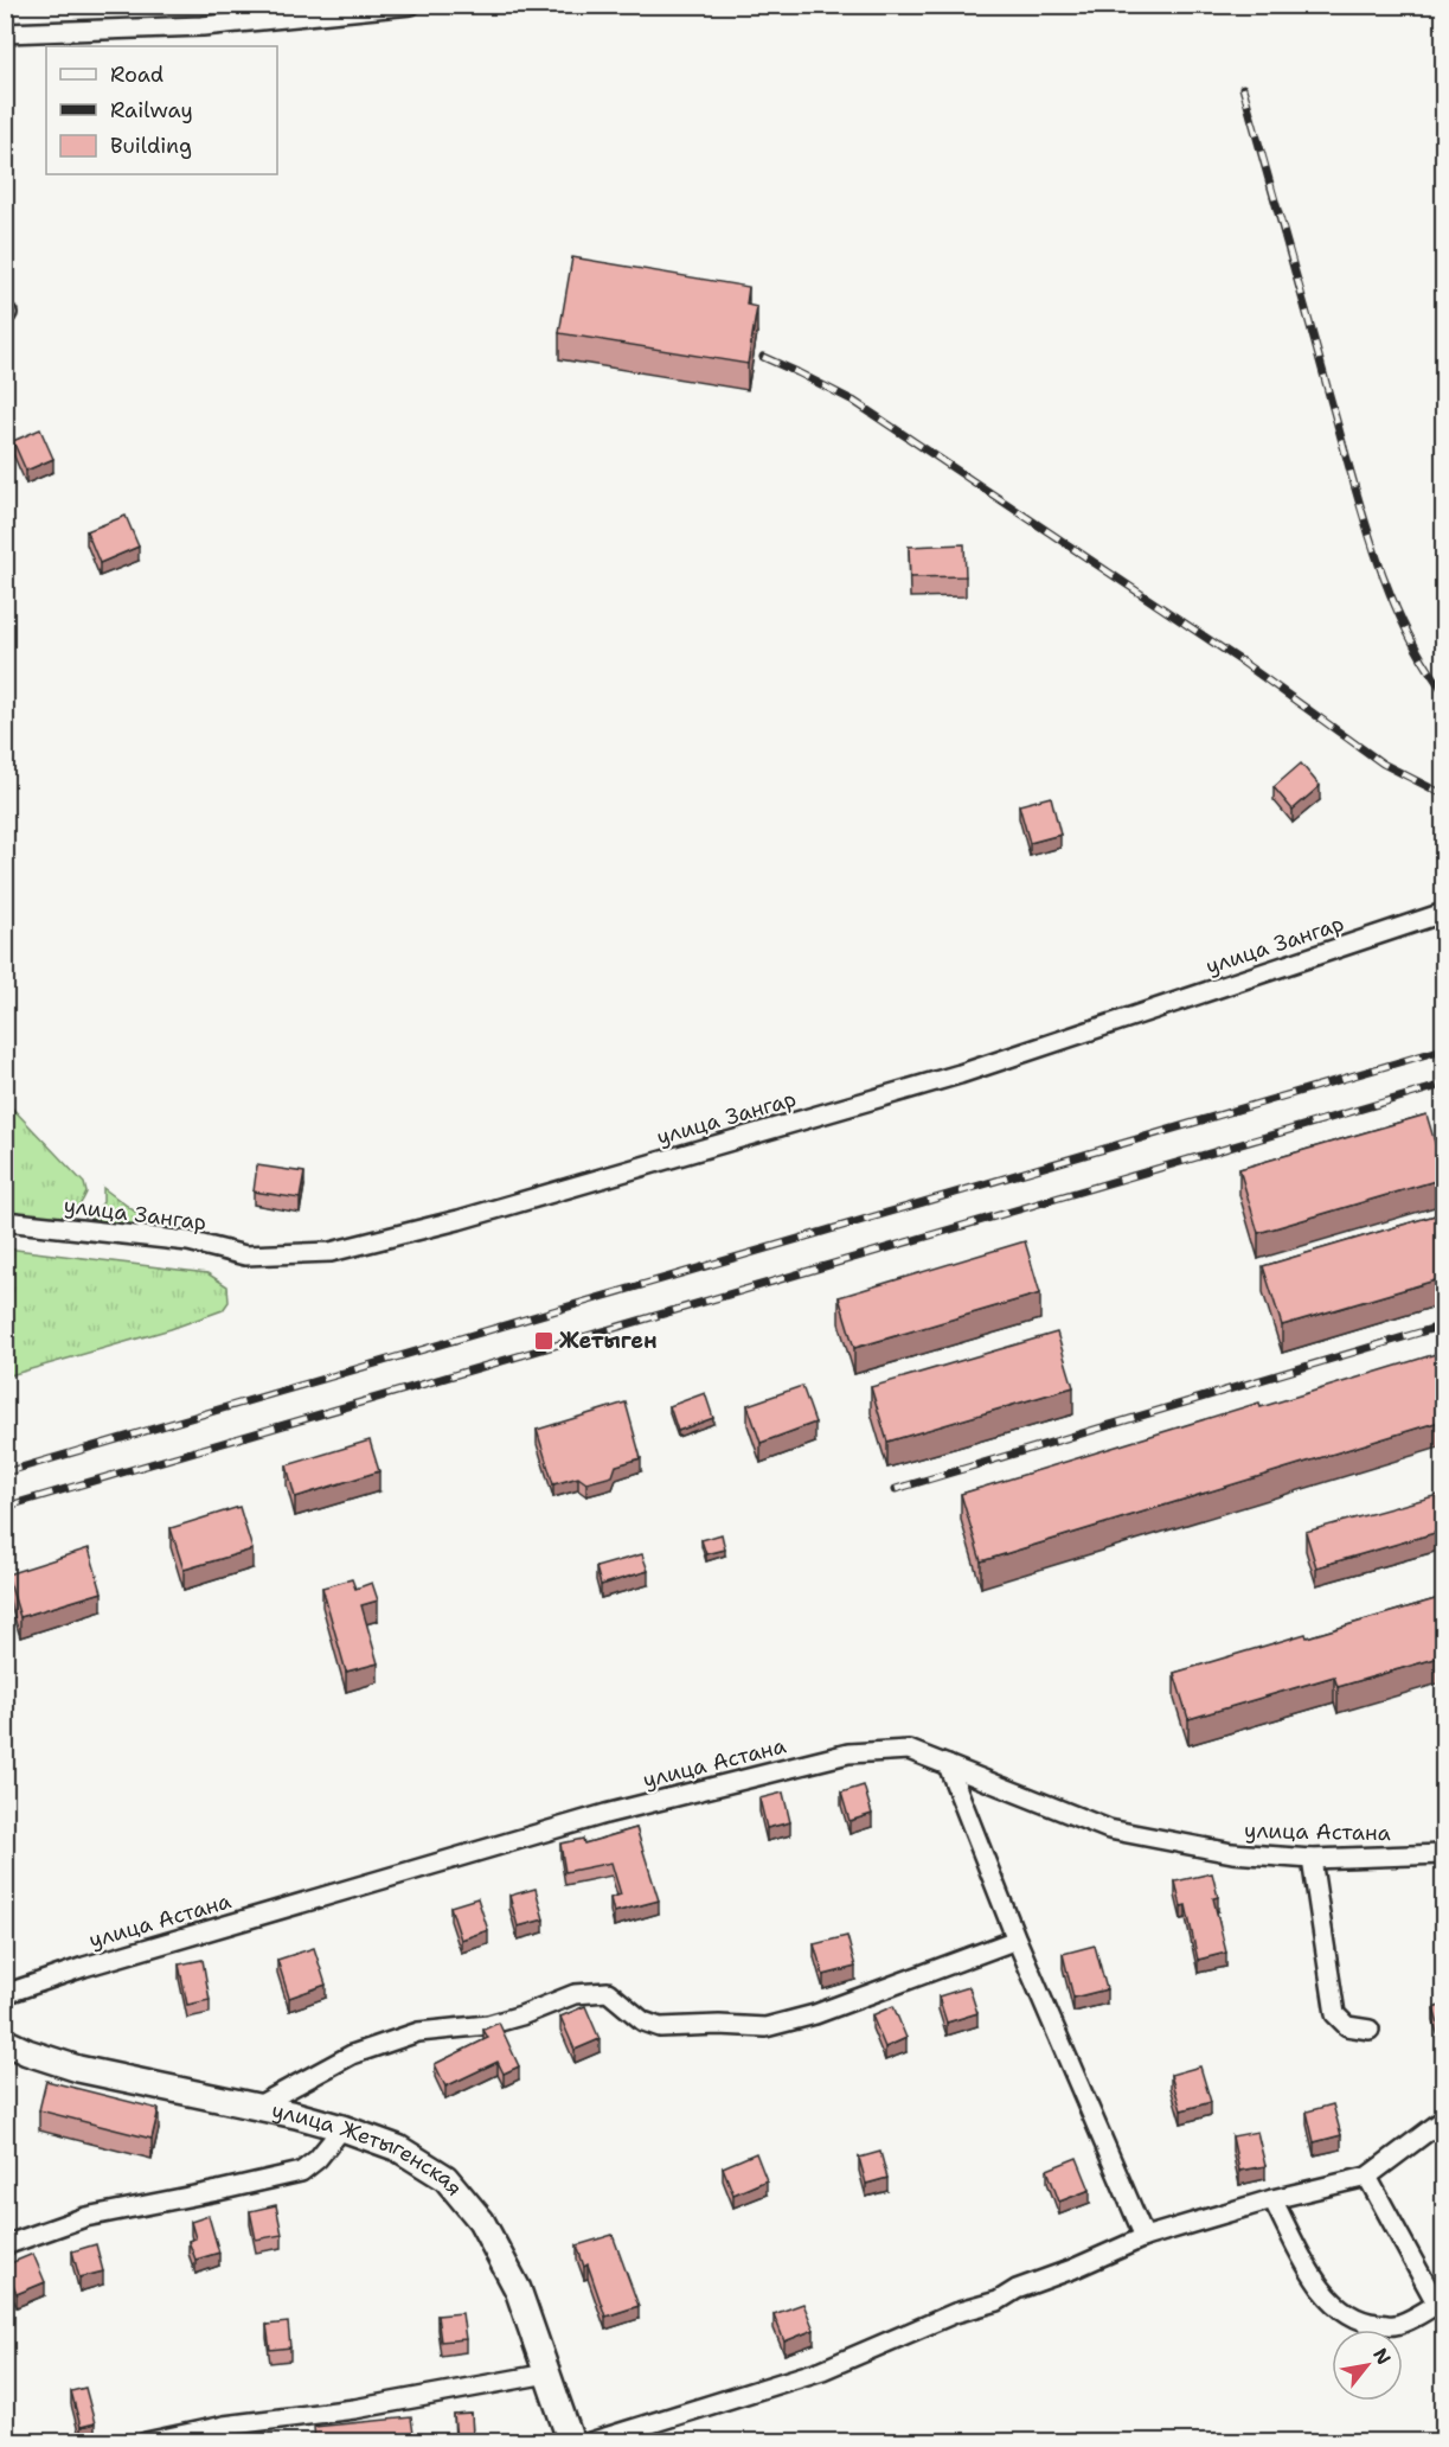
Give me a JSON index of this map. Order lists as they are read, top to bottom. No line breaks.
{"streets":{"main road":["улица Жетыгенская"],"street":["улица Зангар","улица Астана"]},"places":{"transit":["Жетыген"]},"legend":["Road","Railway","Building"],"north":"top right"}
